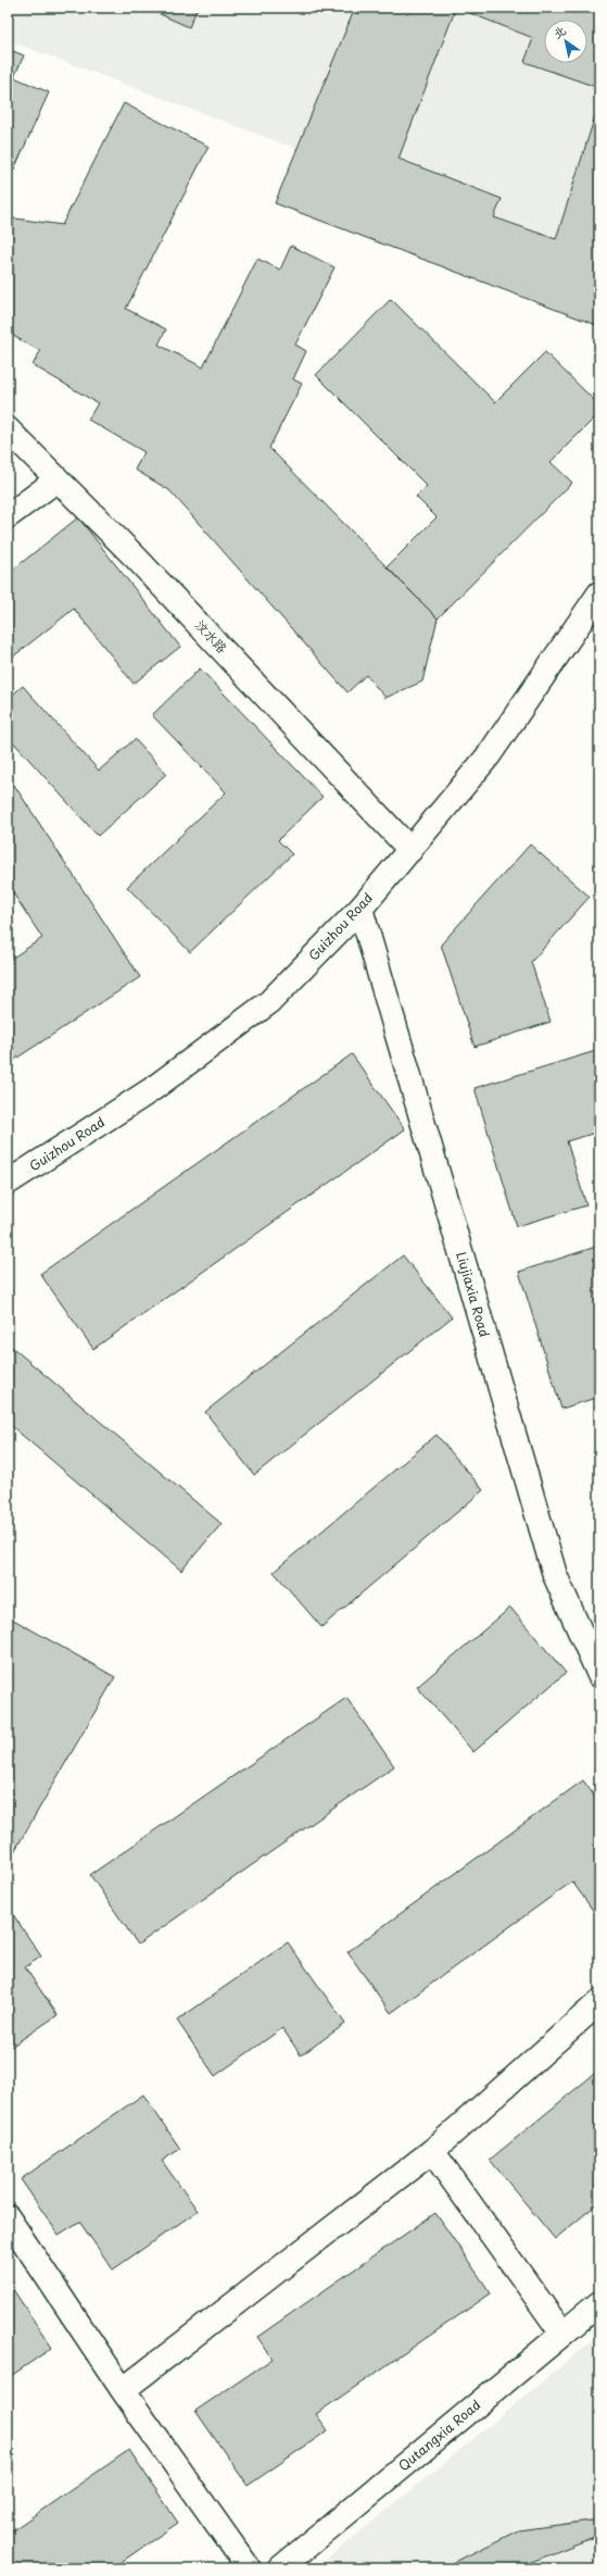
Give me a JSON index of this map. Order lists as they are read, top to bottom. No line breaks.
{"streets":{"street":["汶水路","Guizhou Road","Liujiaxia Road","Qutangxia Road"]},"crossings":[["汶水路","Guizhou Road"],["Guizhou Road","Liujiaxia Road"]],"north":"top left"}
